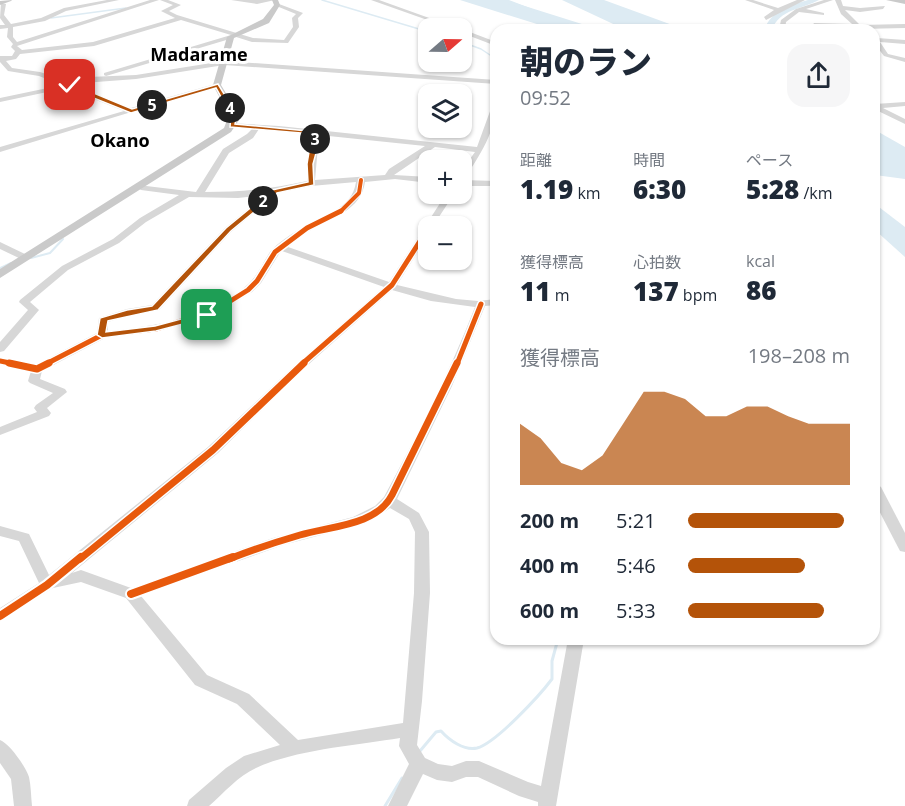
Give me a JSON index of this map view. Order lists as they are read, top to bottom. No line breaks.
{"districts":["Madarame","Okano"],"north":"right","page":{"map_buttons":["+","−"],"heading":["朝のラン","09:52"],"pins":["5","4","3","2"],"stats":[["距離","1.19 km"],["時間","6:30"],["ペース","5:28 /km"],["獲得標高","11 m"],["心拍数","137 bpm"],["kcal","86"]],"chart":["獲得標高","198–208 m"],"list":[{"name":"200 m","note":"5:21"},{"name":"400 m","note":"5:46"},{"name":"600 m","note":"5:33"}]}}
